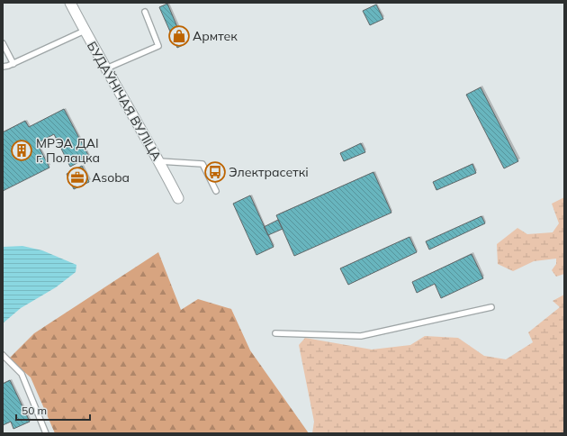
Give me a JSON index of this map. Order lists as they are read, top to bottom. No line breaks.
{"streets":{"street":["БУДАЎНІЧАЯ ВУЛІЦА"]},"places":{"shop":["Армтек"],"building":["МРЭА ДАІ г. Полацка"],"bus stop":["Электрасеткі"],"office":["Asoba"]},"scale_bar":"50 m"}
